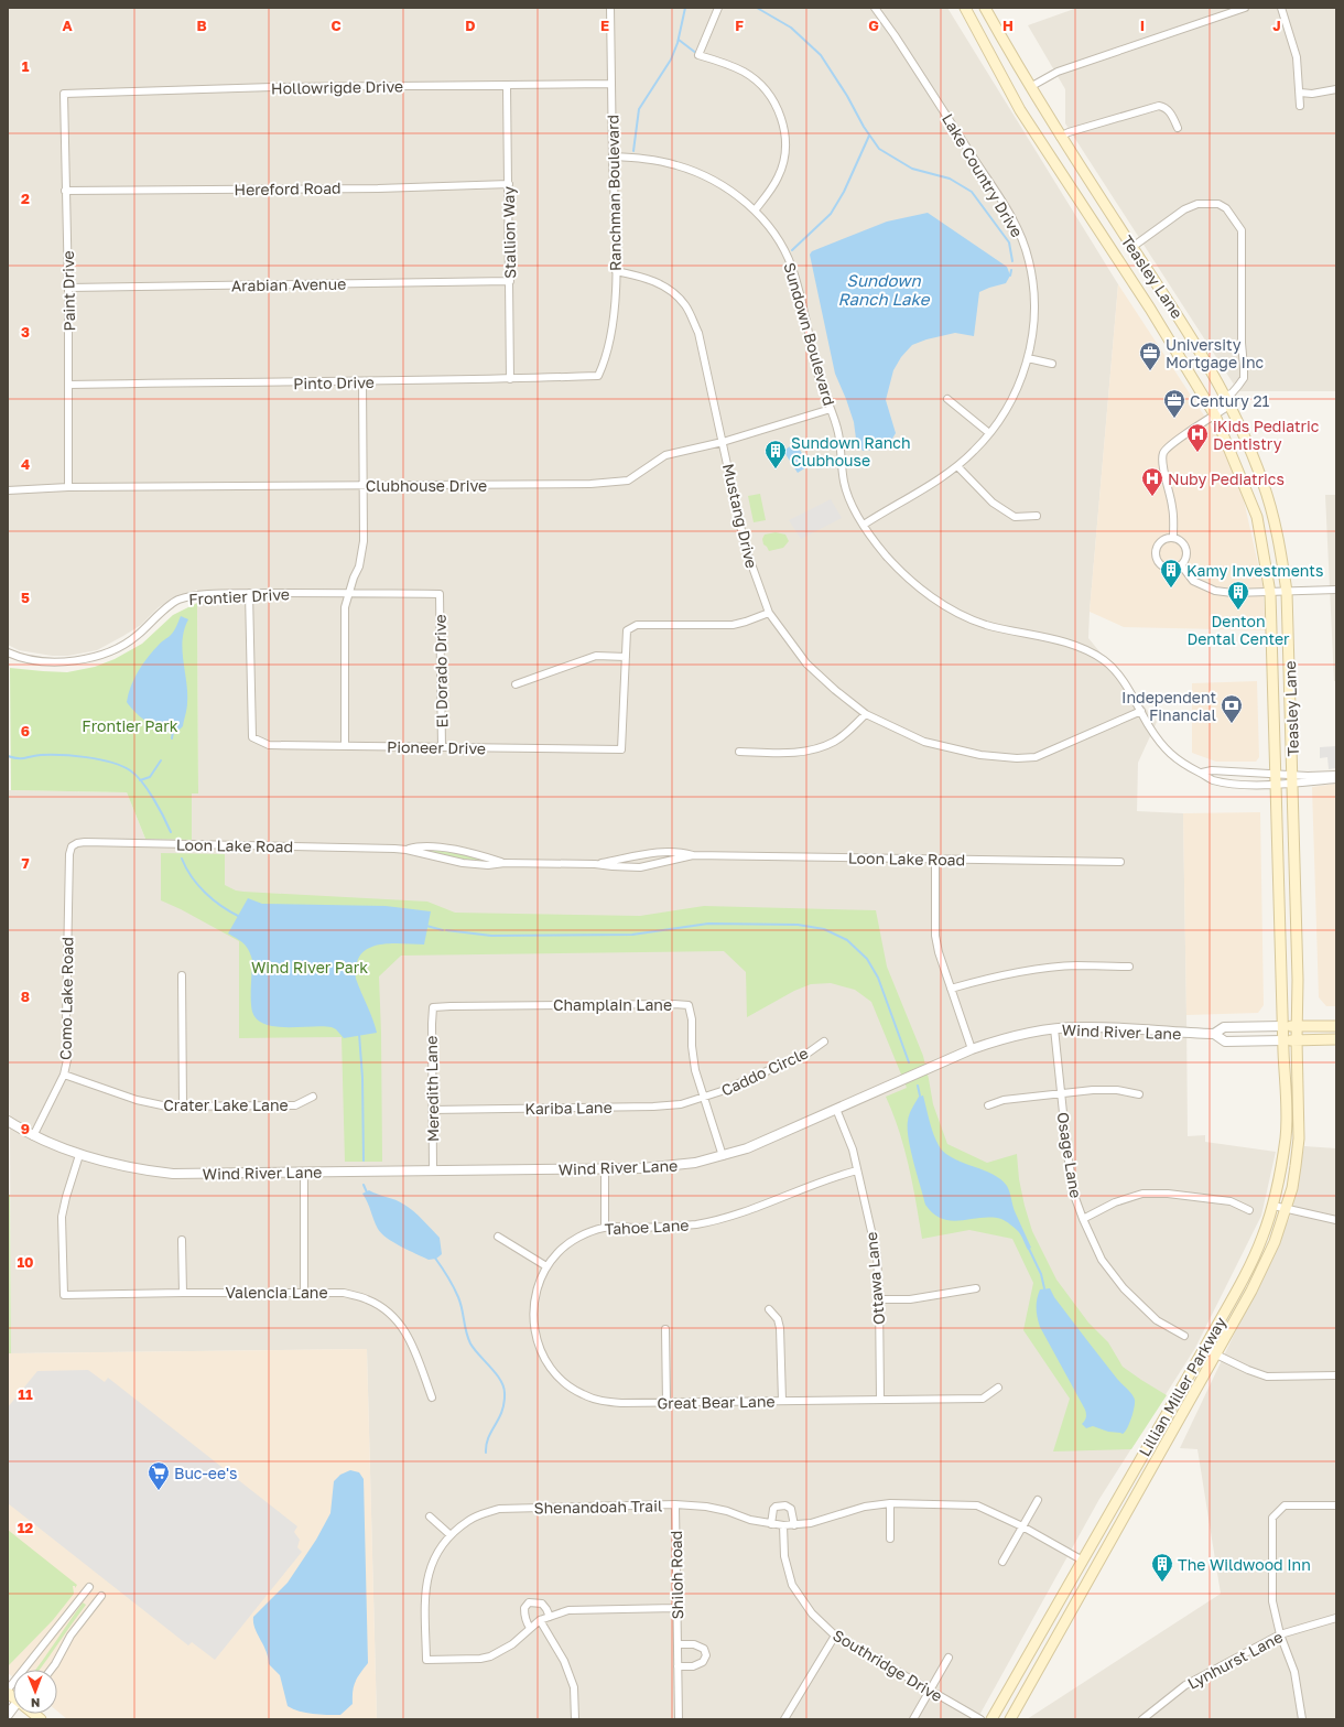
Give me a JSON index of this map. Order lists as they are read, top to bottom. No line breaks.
{"streets":{"main road":["Teasley Lane","Lillian Miller Parkway"],"street":["Hollowrigde Drive","Lake Country Drive","Hereford Road","Ranchman Boulevard","Stallion Way","Arabian Avenue","Paint Drive","Sundown Boulevard","Pinto Drive","Clubhouse Drive","Mustang Drive","Frontier Drive","El Dorado Drive","Pioneer Drive","Loon Lake Road","Como Lake Road","Champlain Lane","Wind River Lane","Caddo Circle","Meredith Lane","Crater Lake Lane","Kariba Lane","Osage Lane","Tahoe Lane","Ottawa Lane","Valencia Lane","Great Bear Lane","Shenandoah Trail","Shiloh Road","Lynhurst Lane","Southridge Drive"]},"crossings":[["Hollowrigde Drive","Ranchman Boulevard"],["Hollowrigde Drive","Stallion Way"],["Hollowrigde Drive","Paint Drive"],["Lake Country Drive","Sundown Boulevard"],["Hereford Road","Stallion Way"],["Hereford Road","Paint Drive"],["Ranchman Boulevard","Sundown Boulevard"],["Ranchman Boulevard","Pinto Drive"],["Ranchman Boulevard","Mustang Drive"],["Stallion Way","Arabian Avenue"],["Stallion Way","Pinto Drive"],["Teasley Lane","Sundown Boulevard"],["Teasley Lane","Wind River Lane"],["Teasley Lane","Lillian Miller Parkway"],["Arabian Avenue","Paint Drive"],["Paint Drive","Pinto Drive"],["Paint Drive","Clubhouse Drive"],["Sundown Boulevard","Clubhouse Drive"],["Sundown Boulevard","Mustang Drive"],["Clubhouse Drive","Mustang Drive"],["Frontier Drive","El Dorado Drive"],["Frontier Drive","Pioneer Drive"],["El Dorado Drive","Pioneer Drive"],["Loon Lake Road","Como Lake Road"],["Como Lake Road","Wind River Lane"],["Como Lake Road","Crater Lake Lane"],["Champlain Lane","Wind River Lane"],["Champlain Lane","Caddo Circle"],["Champlain Lane","Meredith Lane"],["Champlain Lane","Kariba Lane"],["Wind River Lane","Meredith Lane"],["Wind River Lane","Osage Lane"],["Wind River Lane","Ottawa Lane"],["Wind River Lane","Valencia Lane"],["Wind River Lane","Lillian Miller Parkway"],["Caddo Circle","Kariba Lane"],["Meredith Lane","Kariba Lane"],["Tahoe Lane","Ottawa Lane"],["Tahoe Lane","Great Bear Lane"],["Ottawa Lane","Great Bear Lane"],["Lillian Miller Parkway","Shenandoah Trail"],["Shenandoah Trail","Shiloh Road"],["Shenandoah Trail","Southridge Drive"]],"water":["Sundown Ranch Lake"],"parks":["Frontier Park","Wind River Park"],"places":{"office":["University Mortgage Inc","Century 21"],"hospital":["iKids Pediatric Dentistry","Nuby Pediatrics"],"building":["Sundown Ranch Clubhouse","Kamy Investments","Denton Dental Center","The Wildwood Inn"],"bank":["Independent Financial"],"supermarket":["Buc-ee's"]},"north":"bottom","grid":{"columns":["A","B","C","D","E","F","G","H","I","J"],"rows":["1","2","3","4","5","6","7","8","9","10","11","12"]}}
